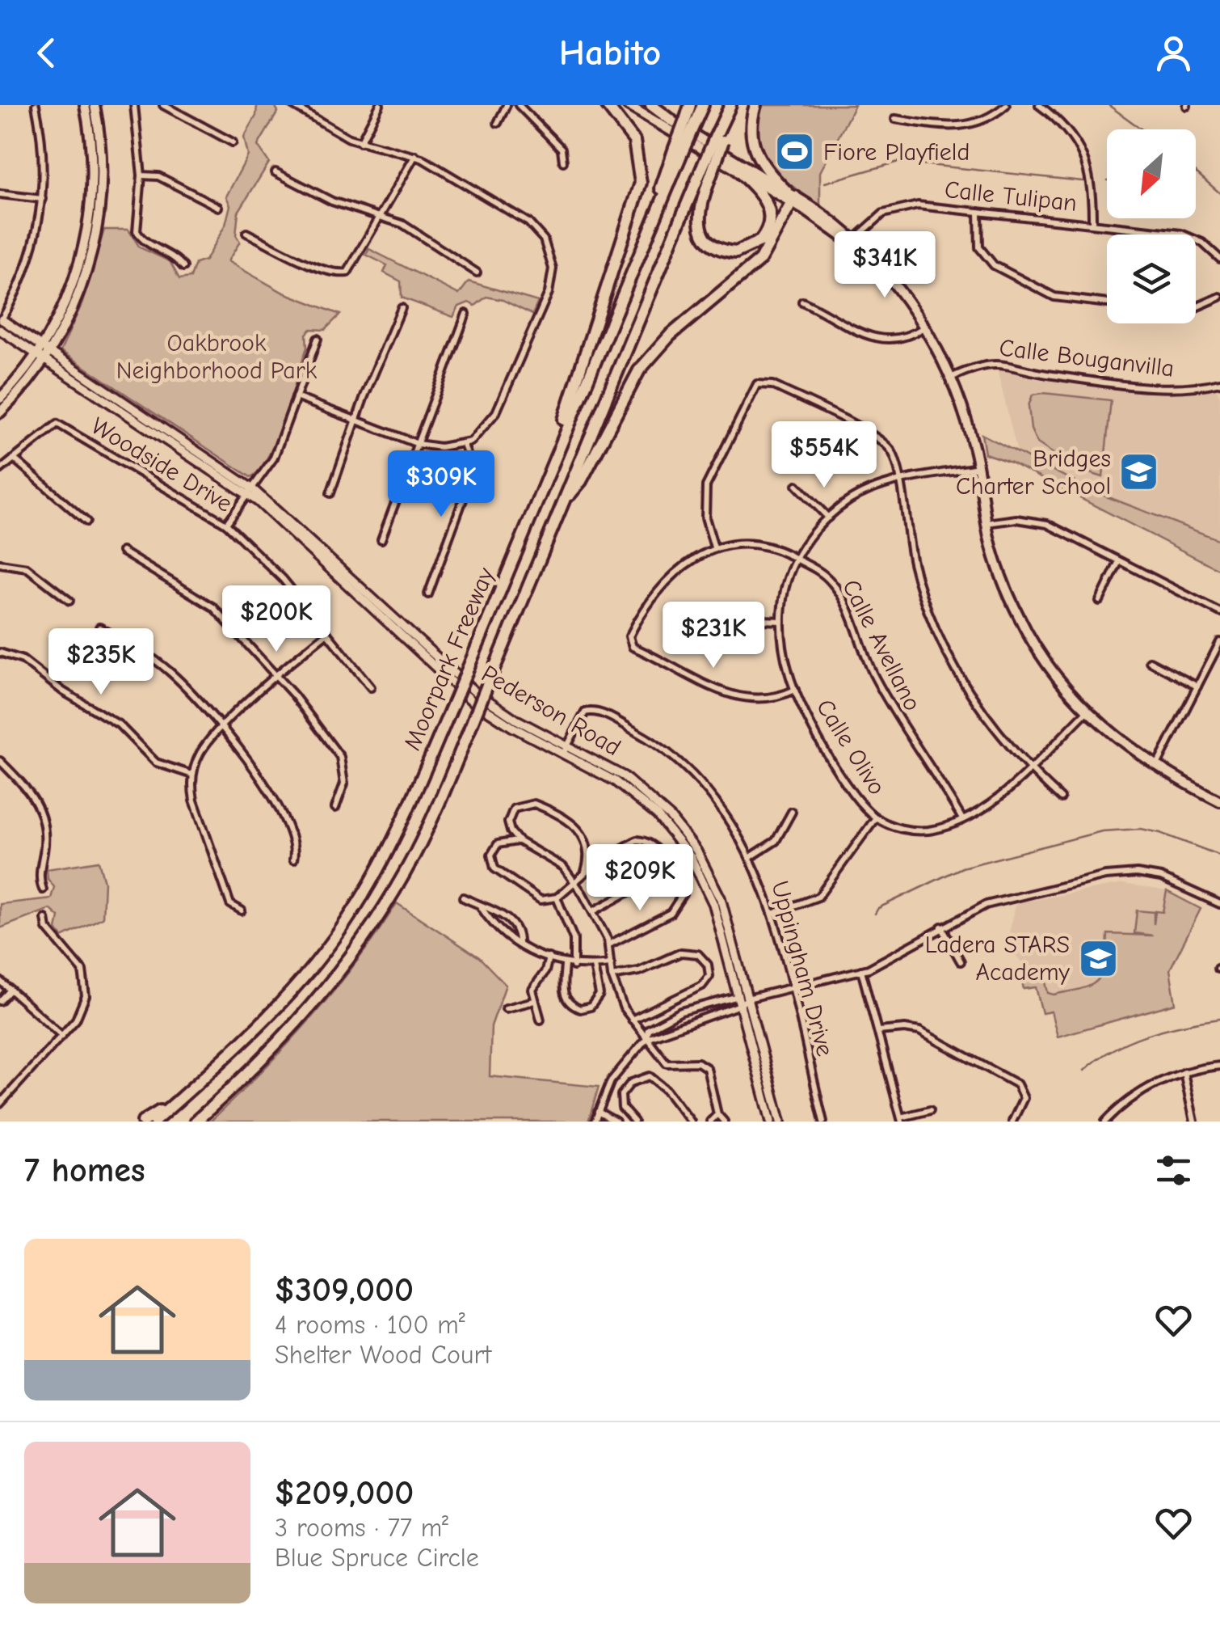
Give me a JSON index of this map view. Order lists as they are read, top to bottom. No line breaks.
{"streets":{"highway":["Moorpark Freeway"],"street":["Calle Tulipan","Calle Bouganvilla","Woodside Drive","Calle Avellano","Pederson Road","Calle Olivo","Uppingham Drive"]},"crossings":[["Calle Avellano","Calle Olivo"],["Pederson Road","Uppingham Drive"]],"parks":["Oakbrook Neighborhood Park"],"places":{"sports":["Fiore Playfield"],"school or university":["Bridges Charter School","Ladera STARS Academy"]},"north":"bottom left","page":{"header":"Habito","price":["$341K","$554K","$309K","$200K","$231K","$235K","$209K"],"heading":"7 homes","list":[{"name":"$309,000","note":"4 rooms · 100 m² · Shelter Wood Court"},{"name":"$209,000","note":"3 rooms · 77 m² · Blue Spruce Circle"}]}}
